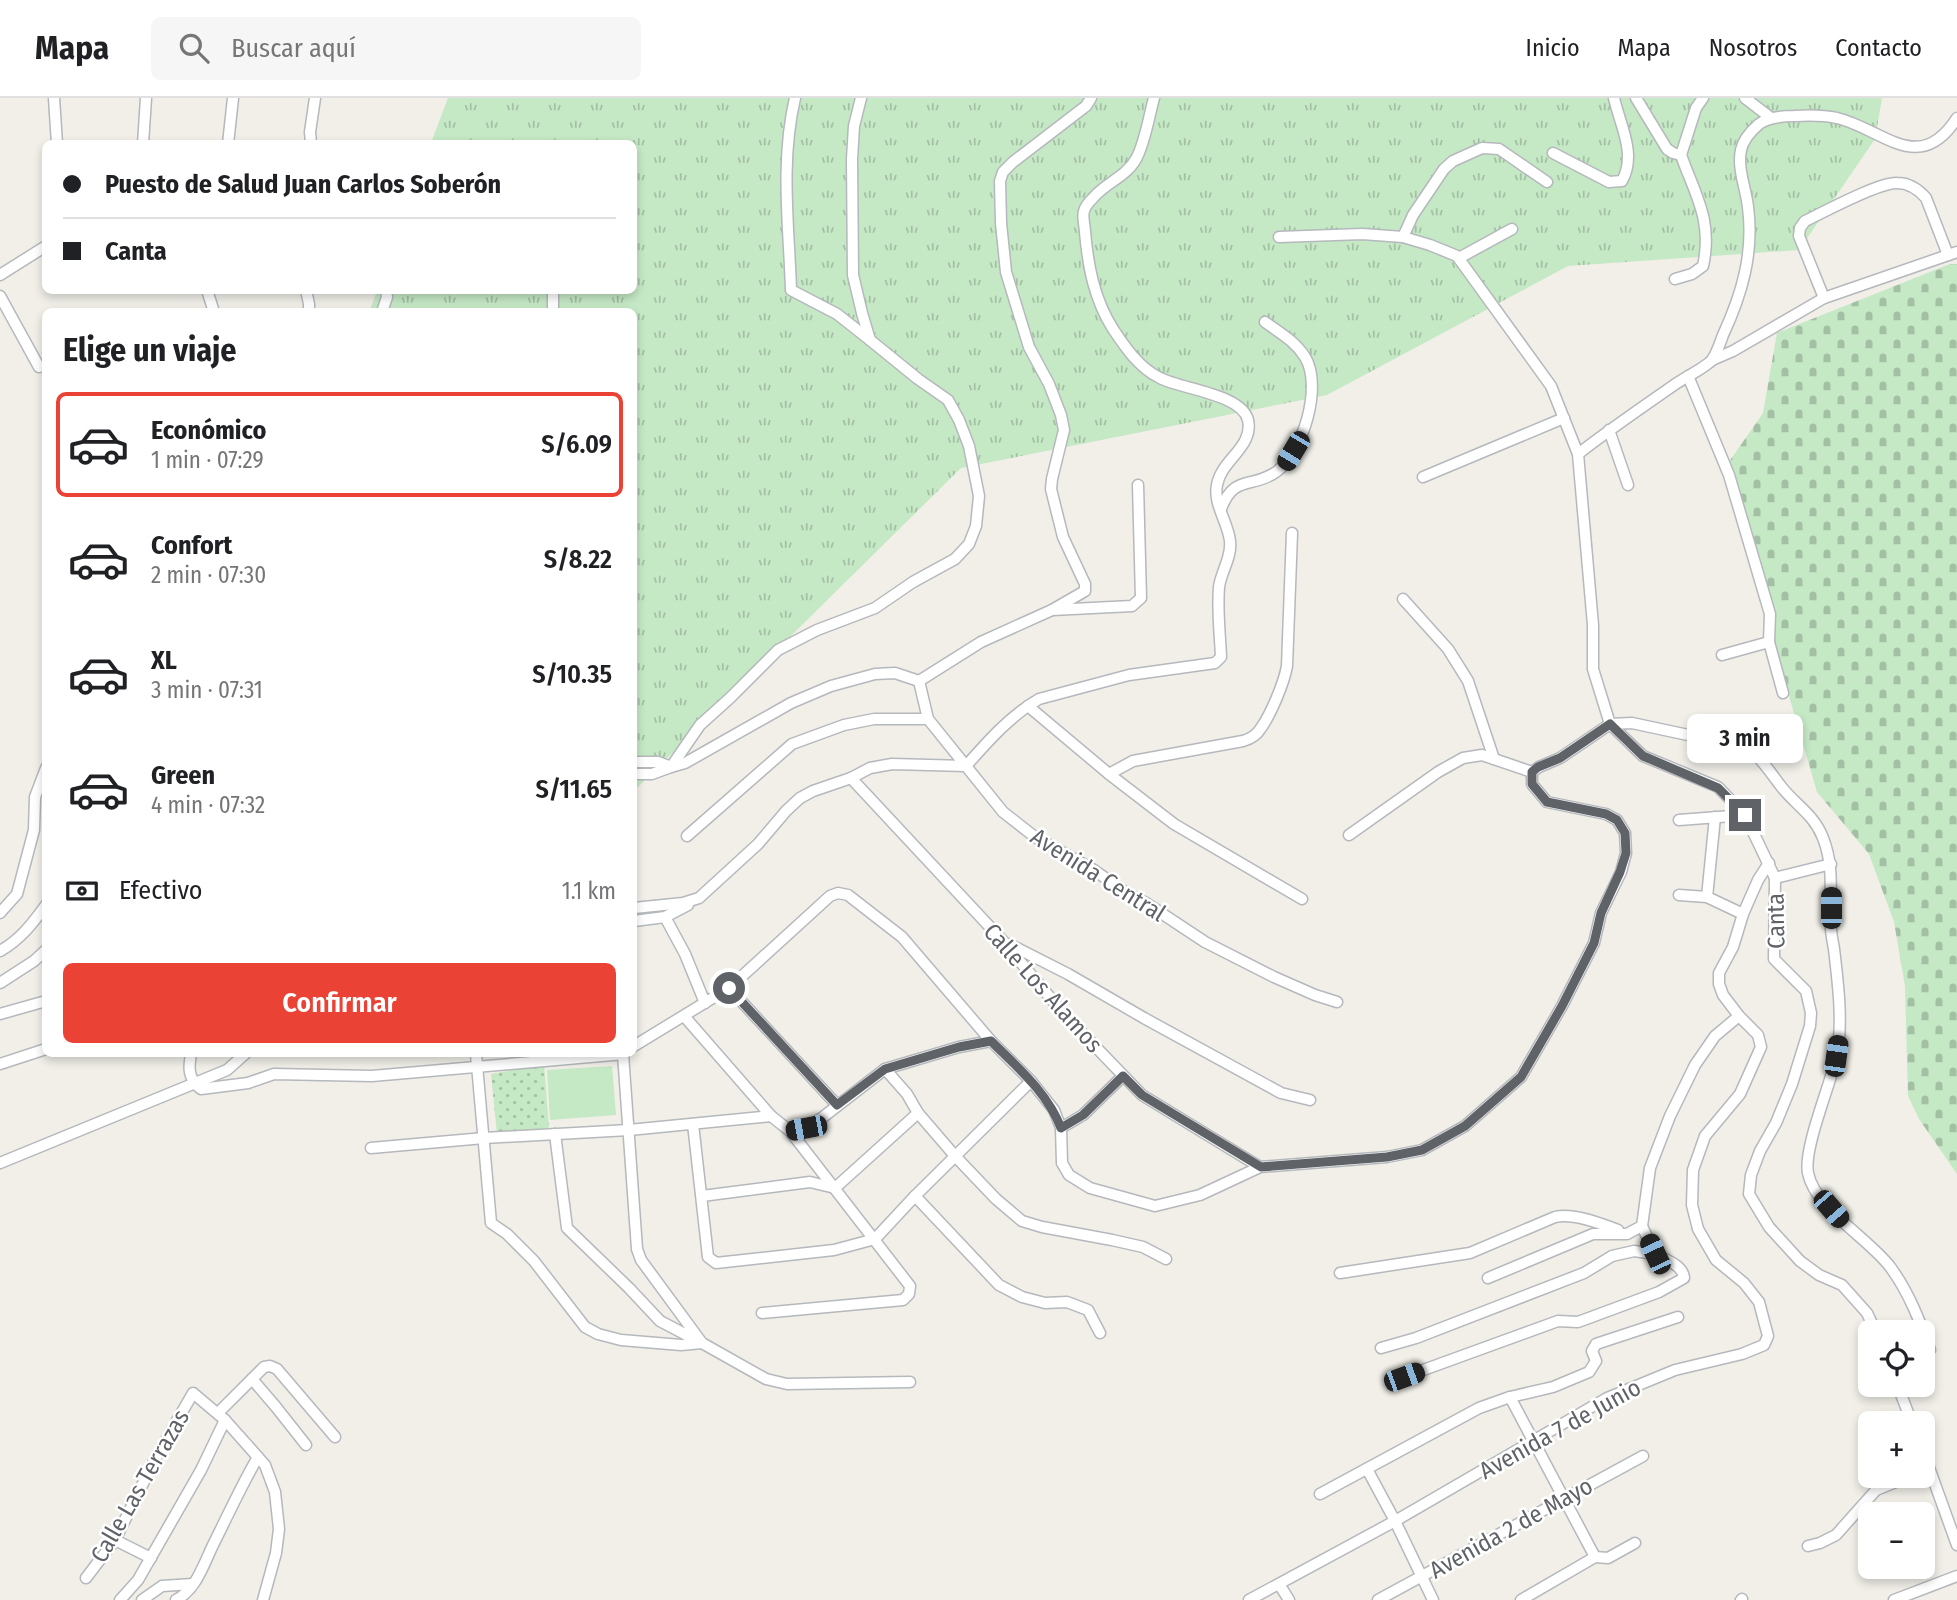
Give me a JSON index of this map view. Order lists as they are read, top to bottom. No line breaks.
{"streets":{"street":["Avenida Central","Canta","Calle Los Alamos","Avenida 7 de Junio","Calle Las Terrazas","Avenida 2 de Mayo"]},"crossings":[["Canta","Avenida 7 de Junio"]],"page":{"header":"Mapa","search":"Buscar aquí","nav":["Inicio","Mapa","Nosotros","Contacto"],"banner":["Puesto de Salud Juan Carlos Soberón","Canta"],"heading":"Elige un viaje","list":[{"name":"Económico","note":"1 min · 07:29","value":"S/6.09"},{"name":"Confort","note":"2 min · 07:30","value":"S/8.22"},{"name":"XL","note":"3 min · 07:31","value":"S/10.35"},{"name":"Green","note":"4 min · 07:32","value":"S/11.65"}],"bubble":"3 min","pay":["Efectivo","1.1 km"],"buttons":"Confirmar","map_buttons":["+","−"]}}
